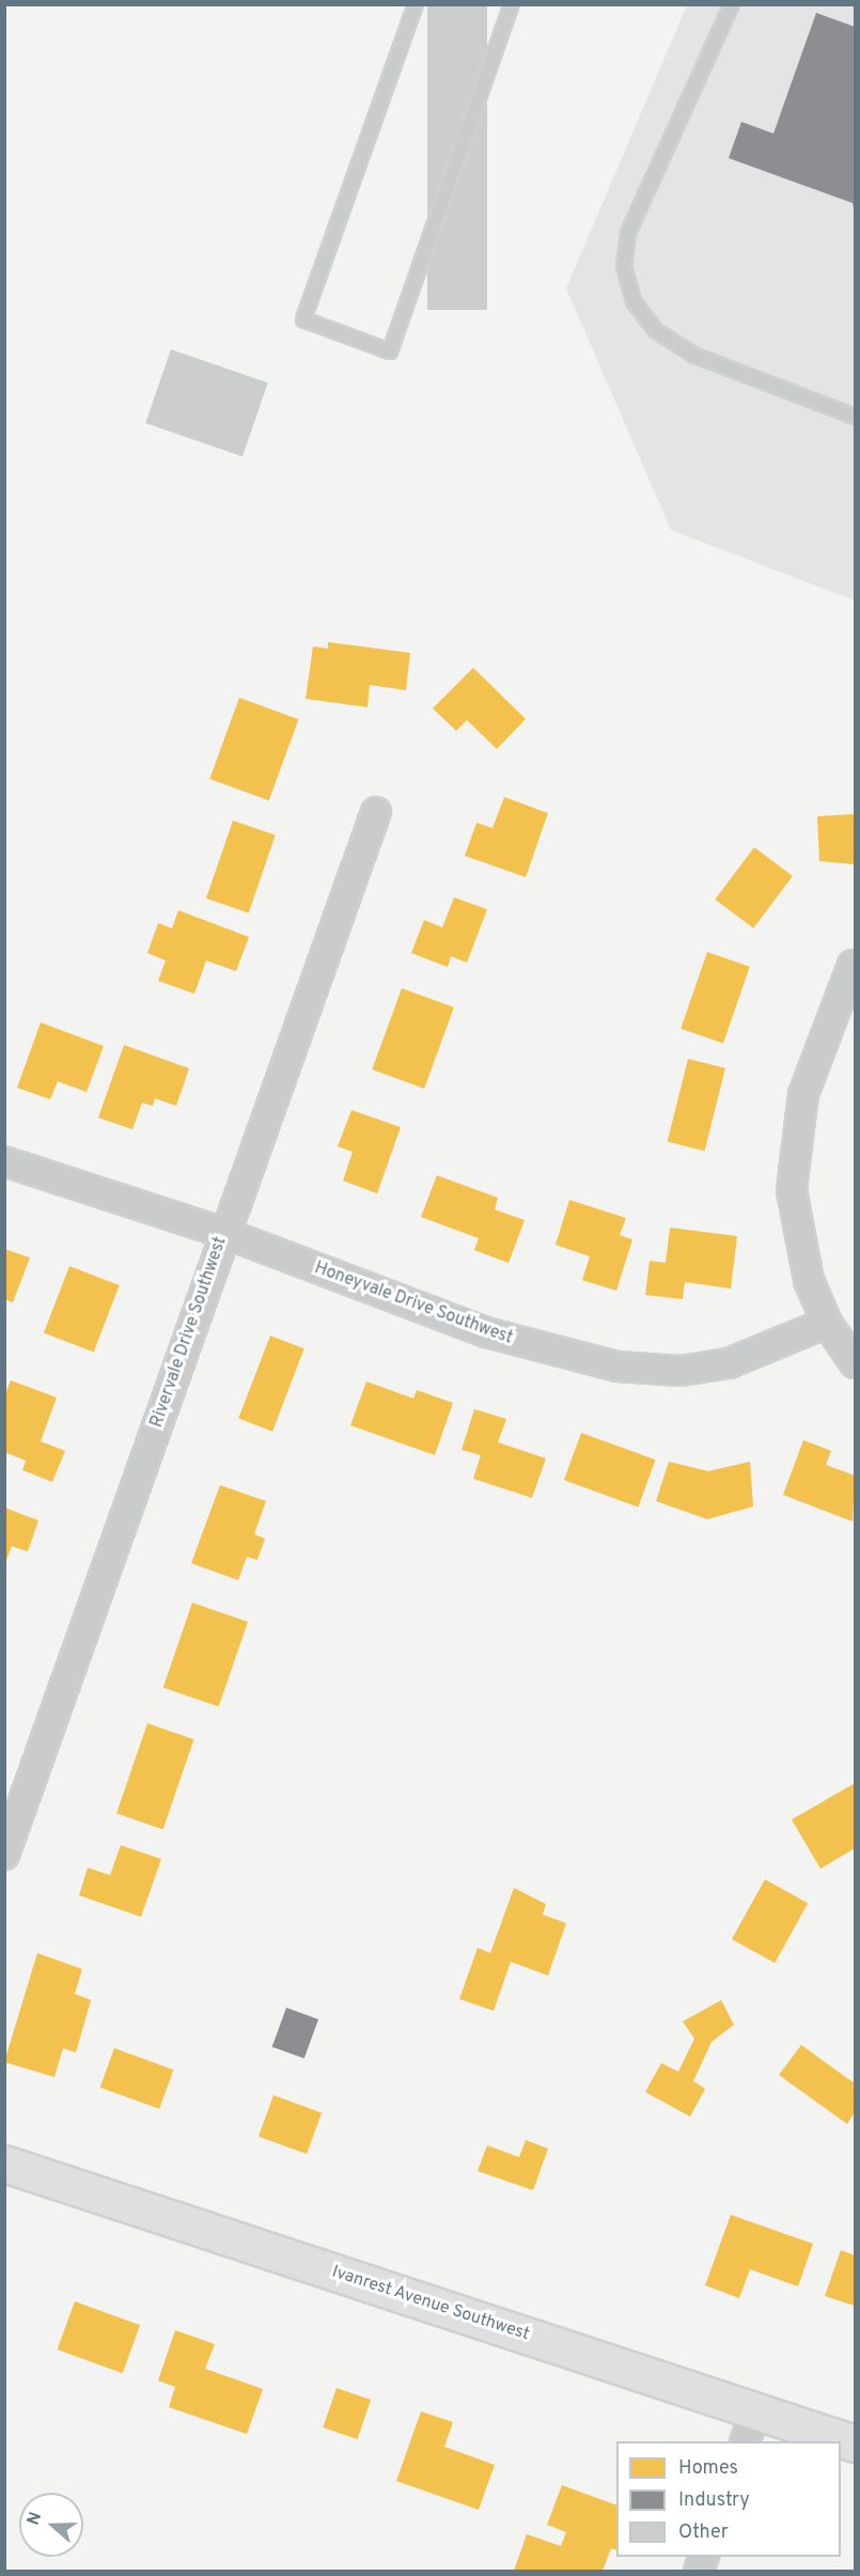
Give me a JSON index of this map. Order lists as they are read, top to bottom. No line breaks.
{"streets":{"street":["Honeyvale Drive Southwest","Rivervale Drive Southwest","Ivanrest Avenue Southwest"]},"crossings":[["Honeyvale Drive Southwest","Rivervale Drive Southwest"]],"legend":["Homes","Industry","Other"],"north":"left"}
